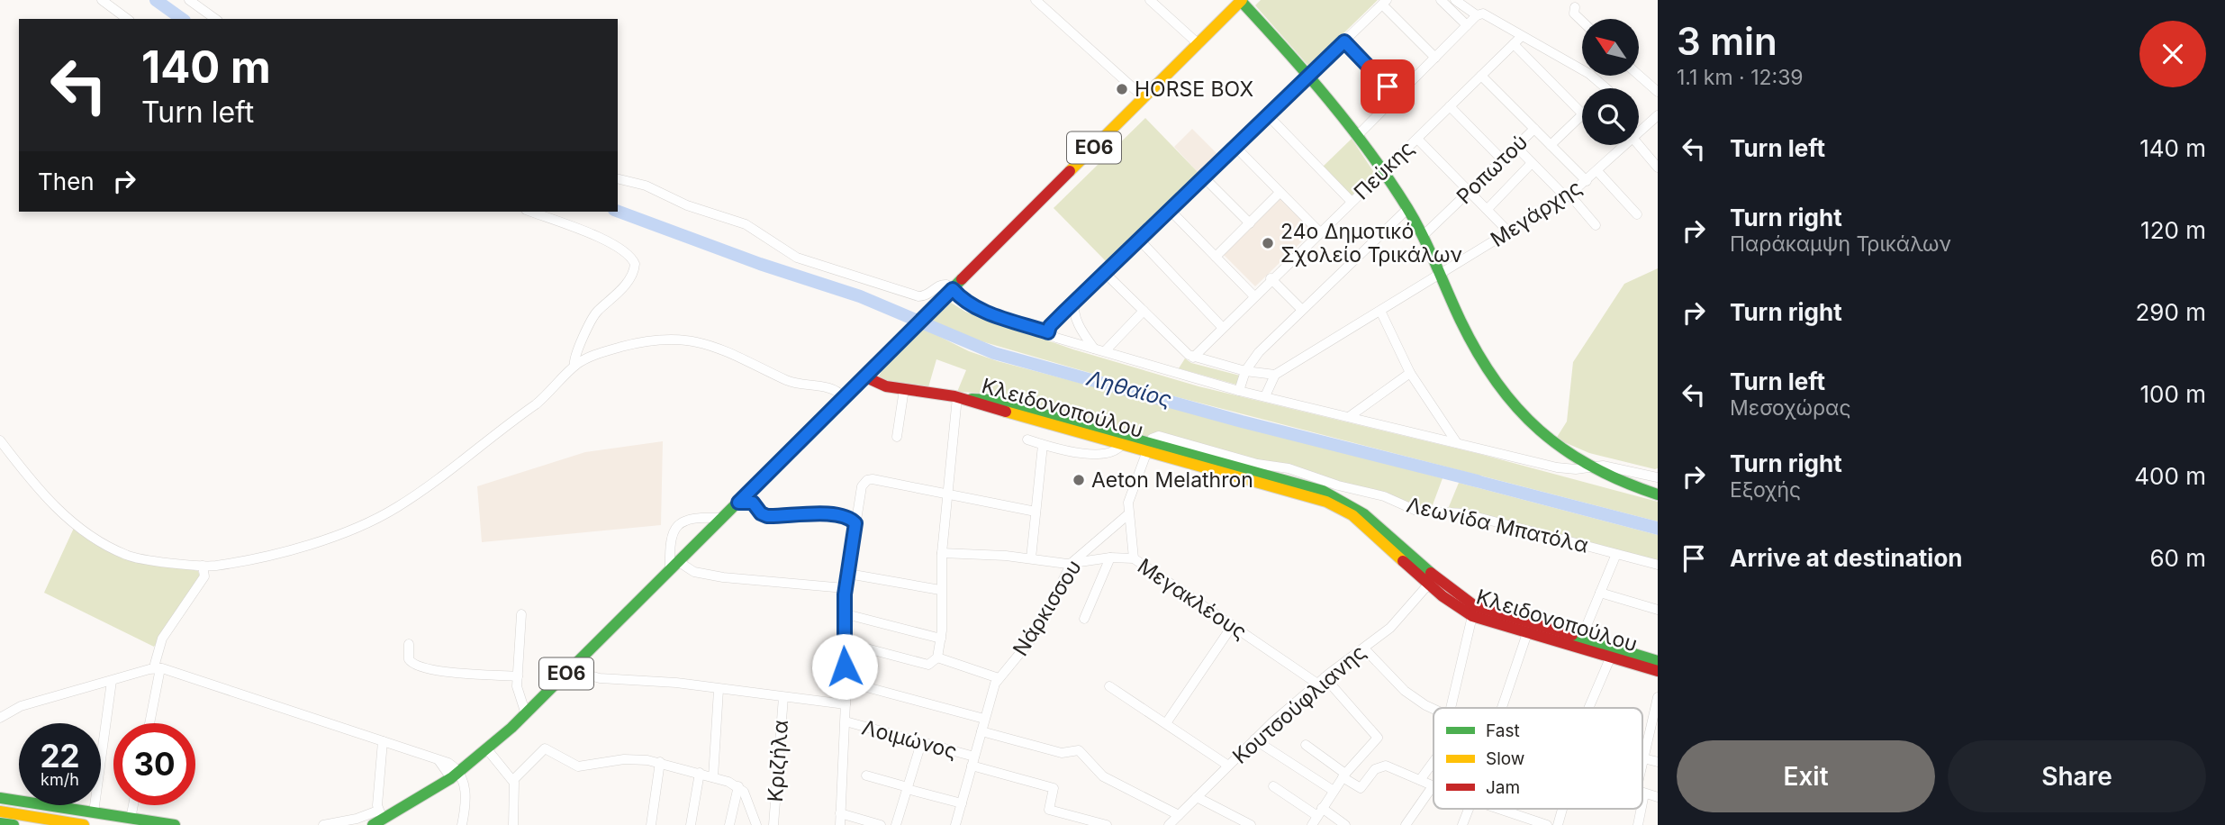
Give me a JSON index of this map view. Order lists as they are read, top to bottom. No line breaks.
{"streets":{"street":["ΕΟ6","Ροπωτού","Πεύκης","Μεγάρχης","Κλειδονοπούλου","Λεωνίδα Μπατόλα","Μεγακλέους","Νάρκισσου","Κουτσούφλιανης","Λοιμώνος","Κριζήλα"]},"crossings":[["ΕΟ6","Κλειδονοπούλου"],["Κλειδονοπούλου","Λεωνίδα Μπατόλα"],["Κλειδονοπούλου","Κουτσούφλιανης"],["Μεγακλέους","Νάρκισσου"],["Μεγακλέους","Κουτσούφλιανης"],["Νάρκισσου","Λοιμώνος"]],"water":["Ληθαίος"],"places":["HORSE BOX","24ο Δημοτικό Σχολείο Τρικάλων","Aeton Melathron"],"legend":["Fast","Slow","Jam"],"north":"top left","page":{"heading":["3 min","1.1 km · 12:39"],"turn":["140 m","Turn left"],"list":[{"name":"Turn left","value":"140 m"},{"name":"Turn right","note":"Παράκαμψη Τρικάλων","value":"120 m"},{"name":"Turn right","value":"290 m"},{"name":"Turn left","note":"Μεσοχώρας","value":"100 m"},{"name":"Turn right","note":"Εξοχής","value":"400 m"},{"name":"Arrive at destination","value":"60 m"}],"then":"Then","speed":"22 km/h","limit":"30","buttons":["Exit","Share"]}}
